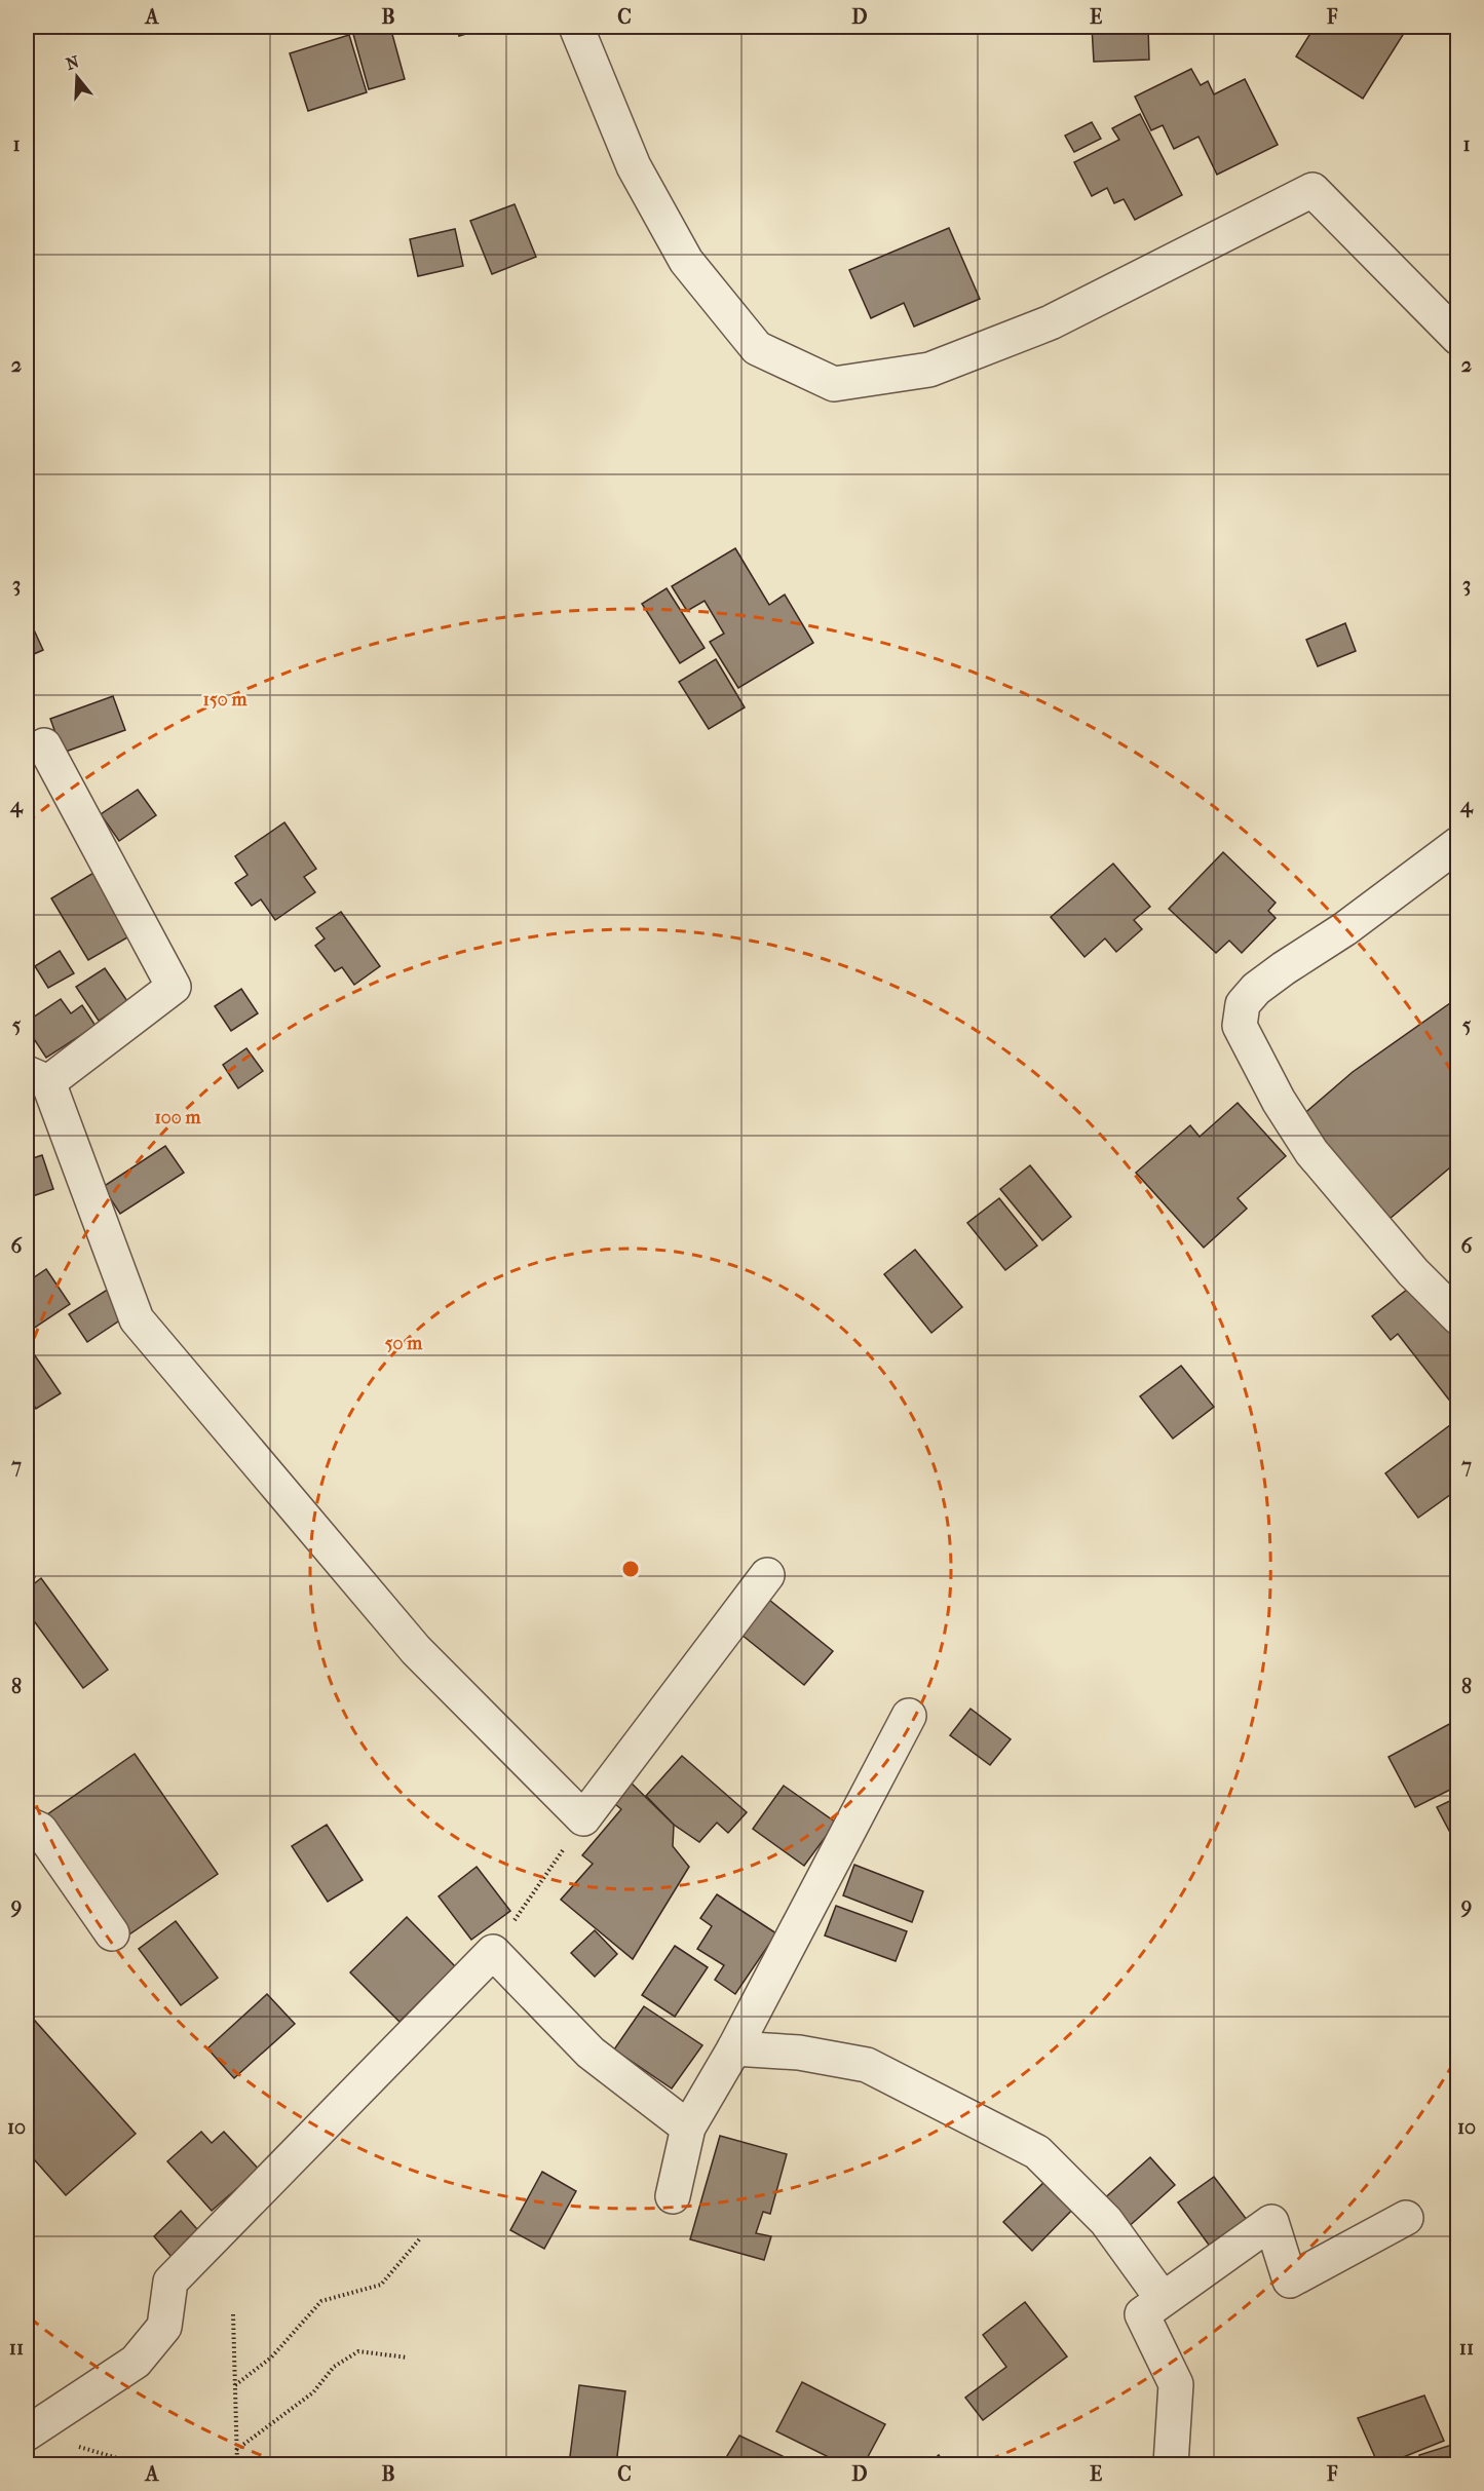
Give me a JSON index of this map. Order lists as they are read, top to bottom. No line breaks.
{"north":"top","grid":{"columns":["A","B","C","D","E","F"],"rows":["1","2","3","4","5","6","7","8","9","10","11"]},"rings":["150 m","100 m","50 m"]}
